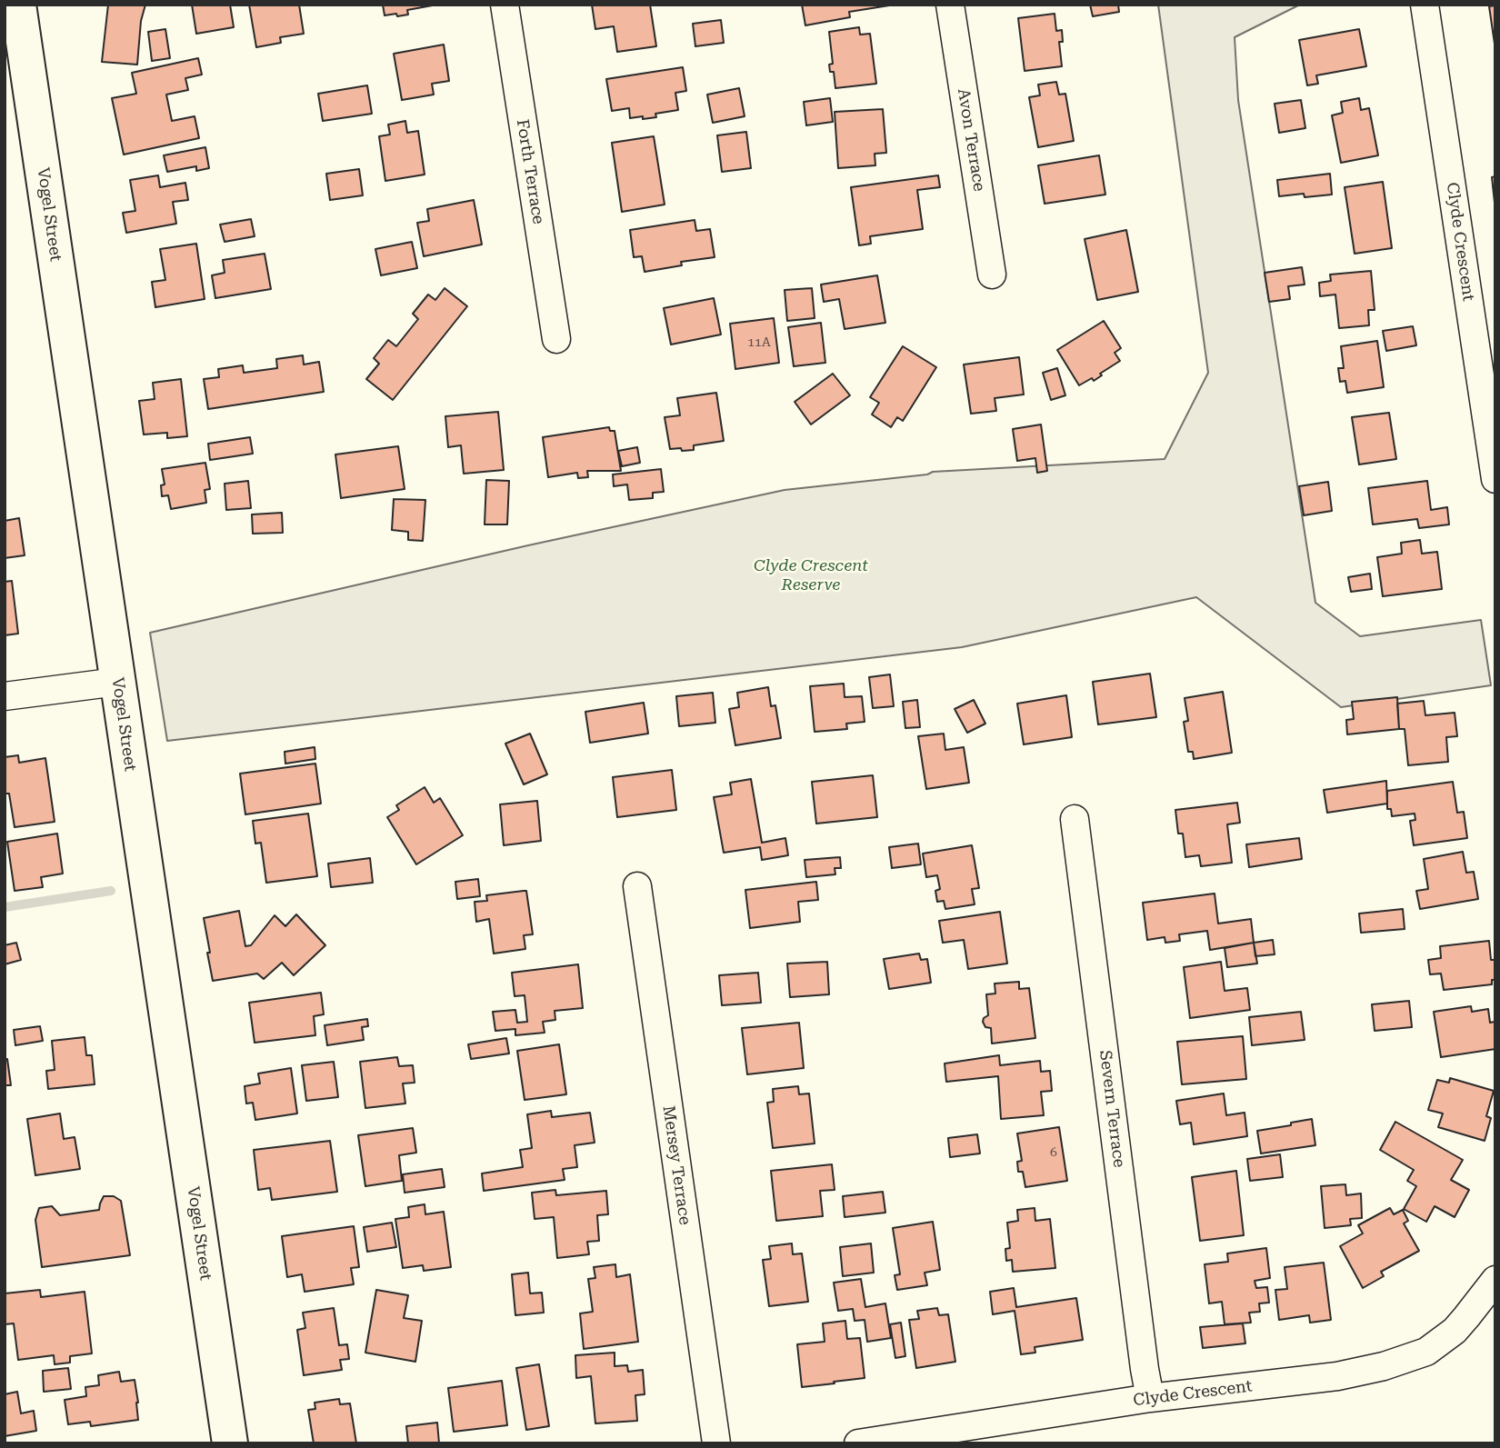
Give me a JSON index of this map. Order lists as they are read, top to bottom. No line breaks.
{"streets":{"main road":["Vogel Street"],"street":["Avon Terrace","Forth Terrace","Clyde Crescent","Severn Terrace","Mersey Terrace"]},"crossings":[["Clyde Crescent","Severn Terrace"]],"parks":["Clyde Crescent Reserve"],"house_numbers":["11A","6"]}
